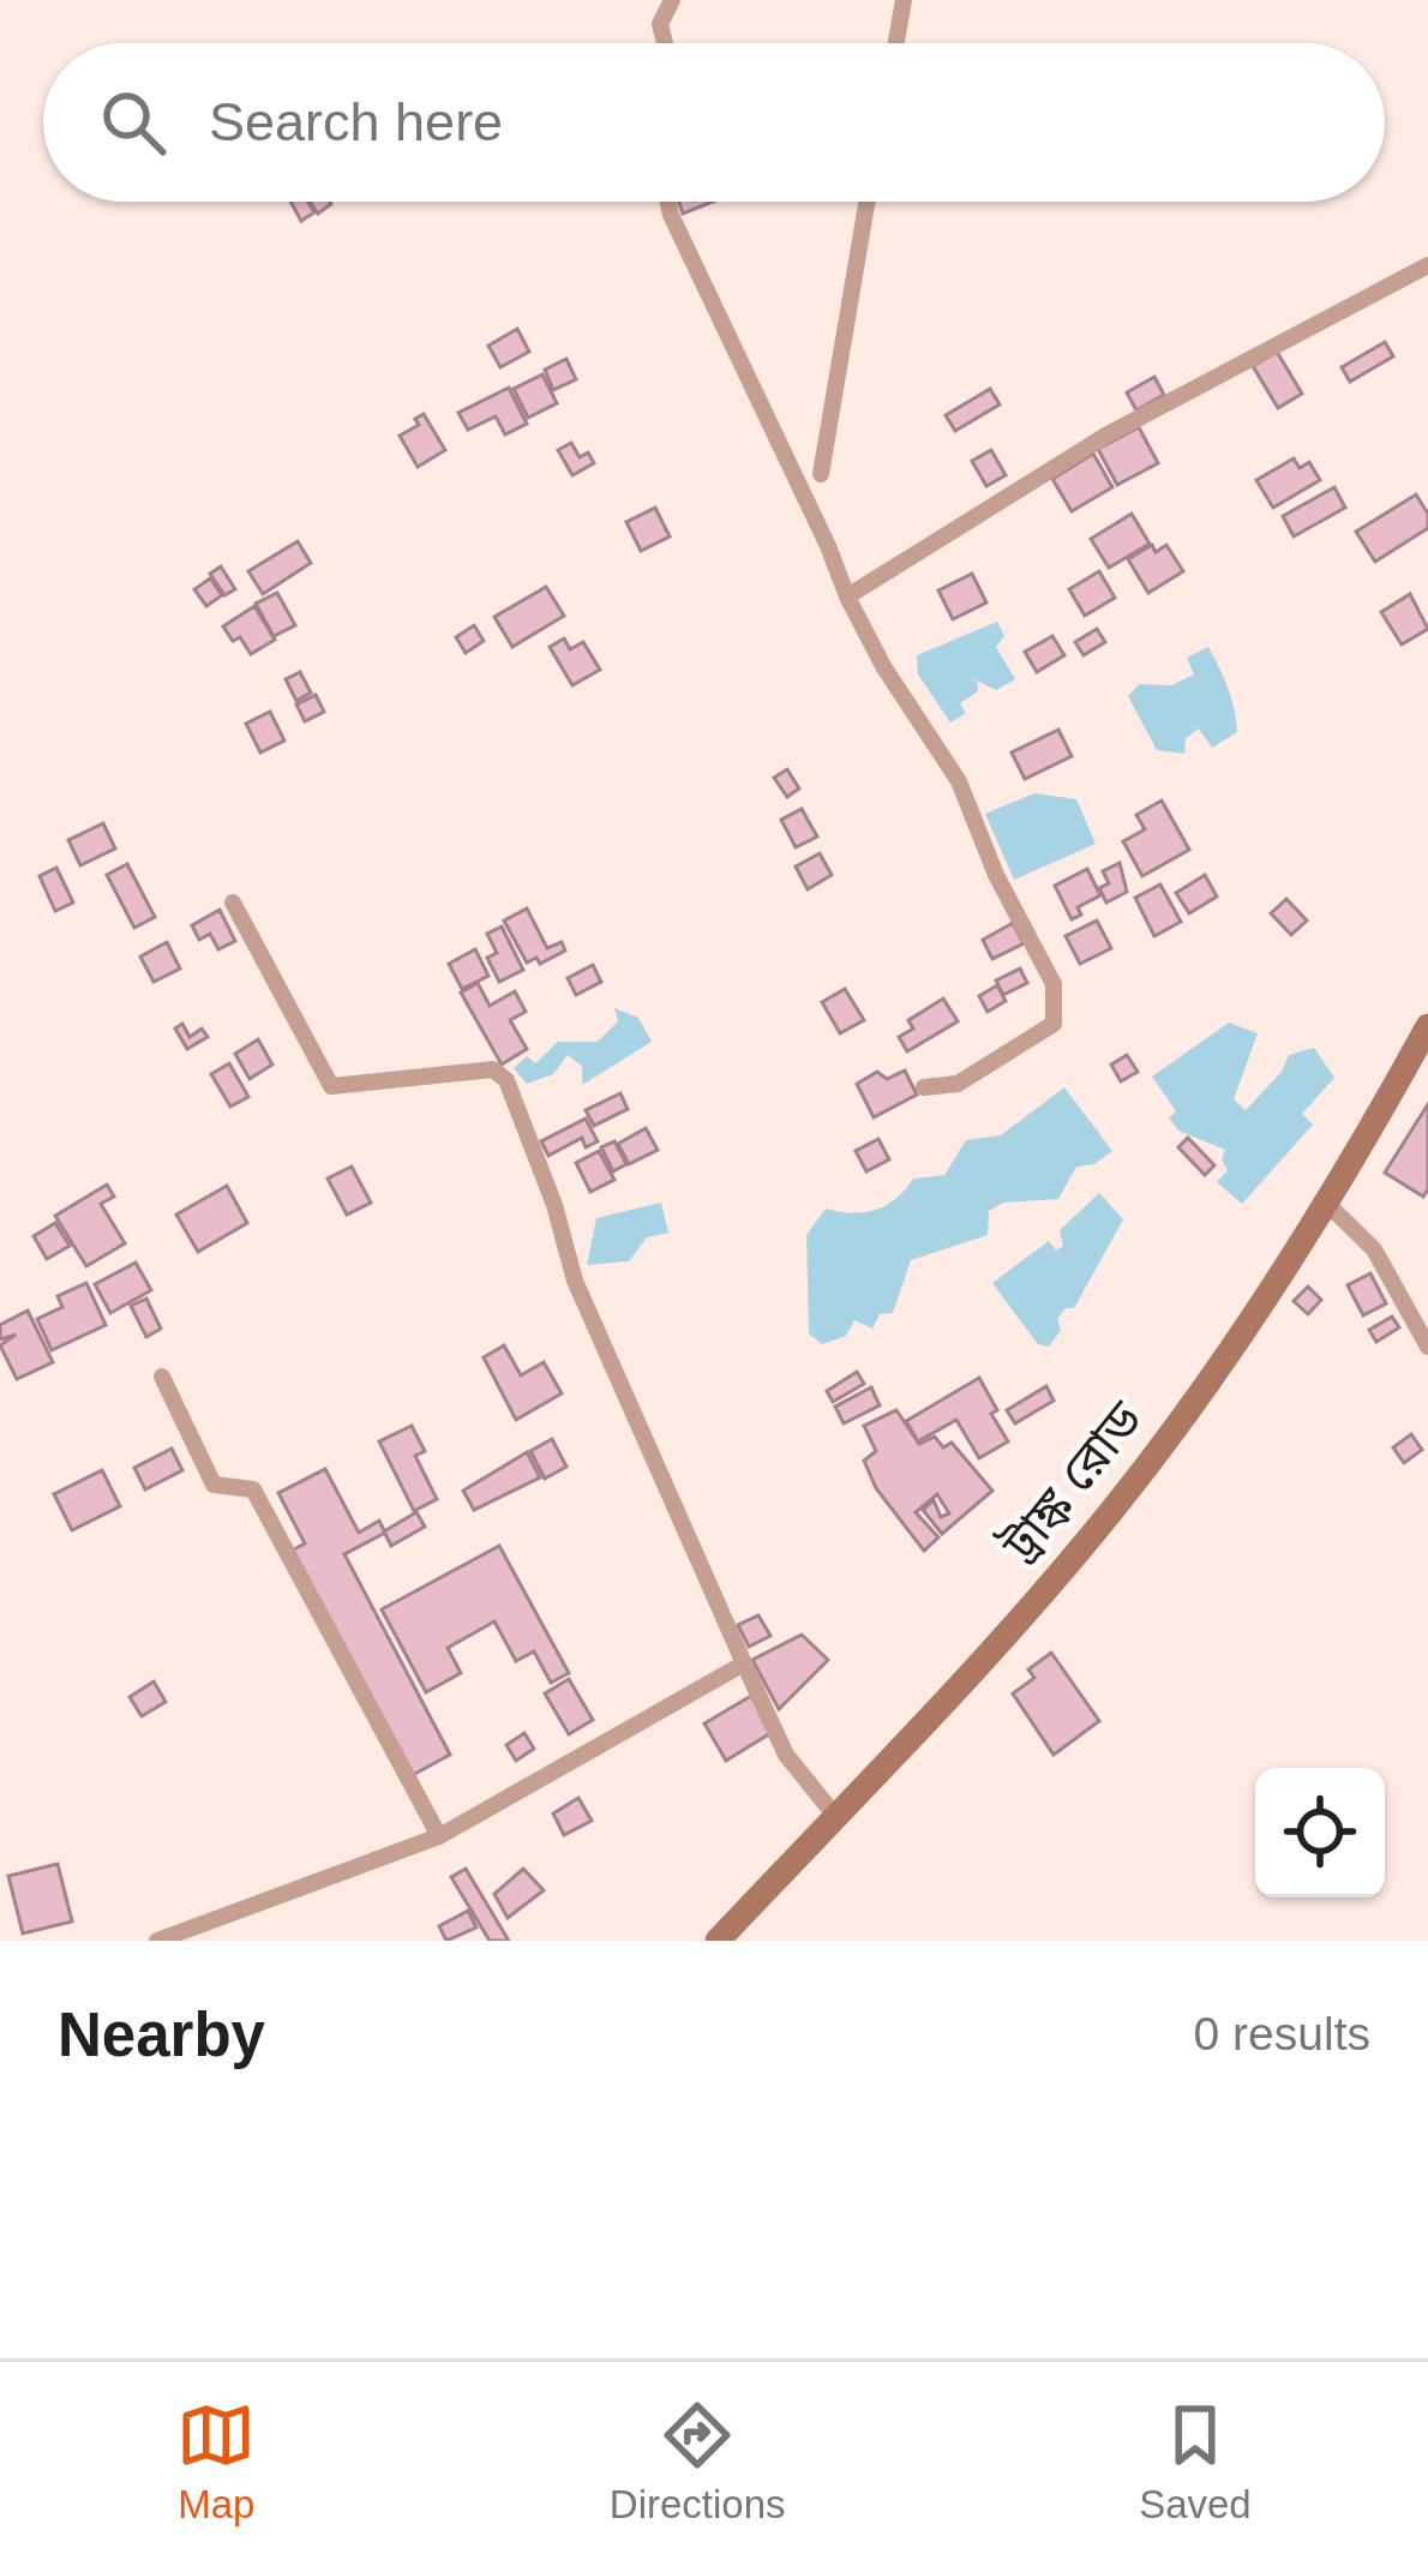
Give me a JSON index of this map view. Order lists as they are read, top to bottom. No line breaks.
{"streets":{"main road":["ট্রাঙ্ক রোড"]},"page":{"search":"Search here","heading":["Nearby","0 results"],"nav":["Map","Directions","Saved"]}}
